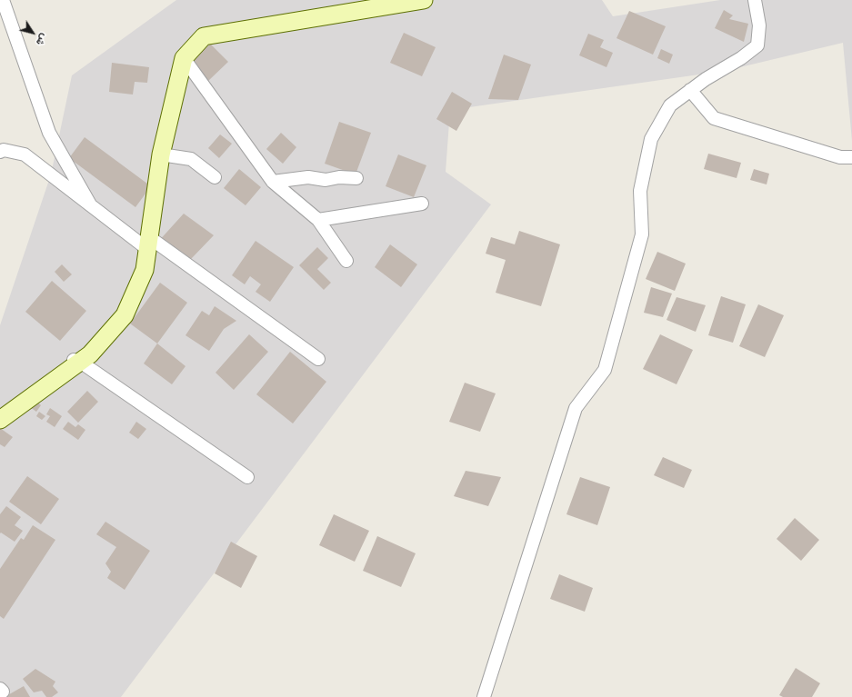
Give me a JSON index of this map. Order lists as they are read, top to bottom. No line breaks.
{"north":"bottom right"}
